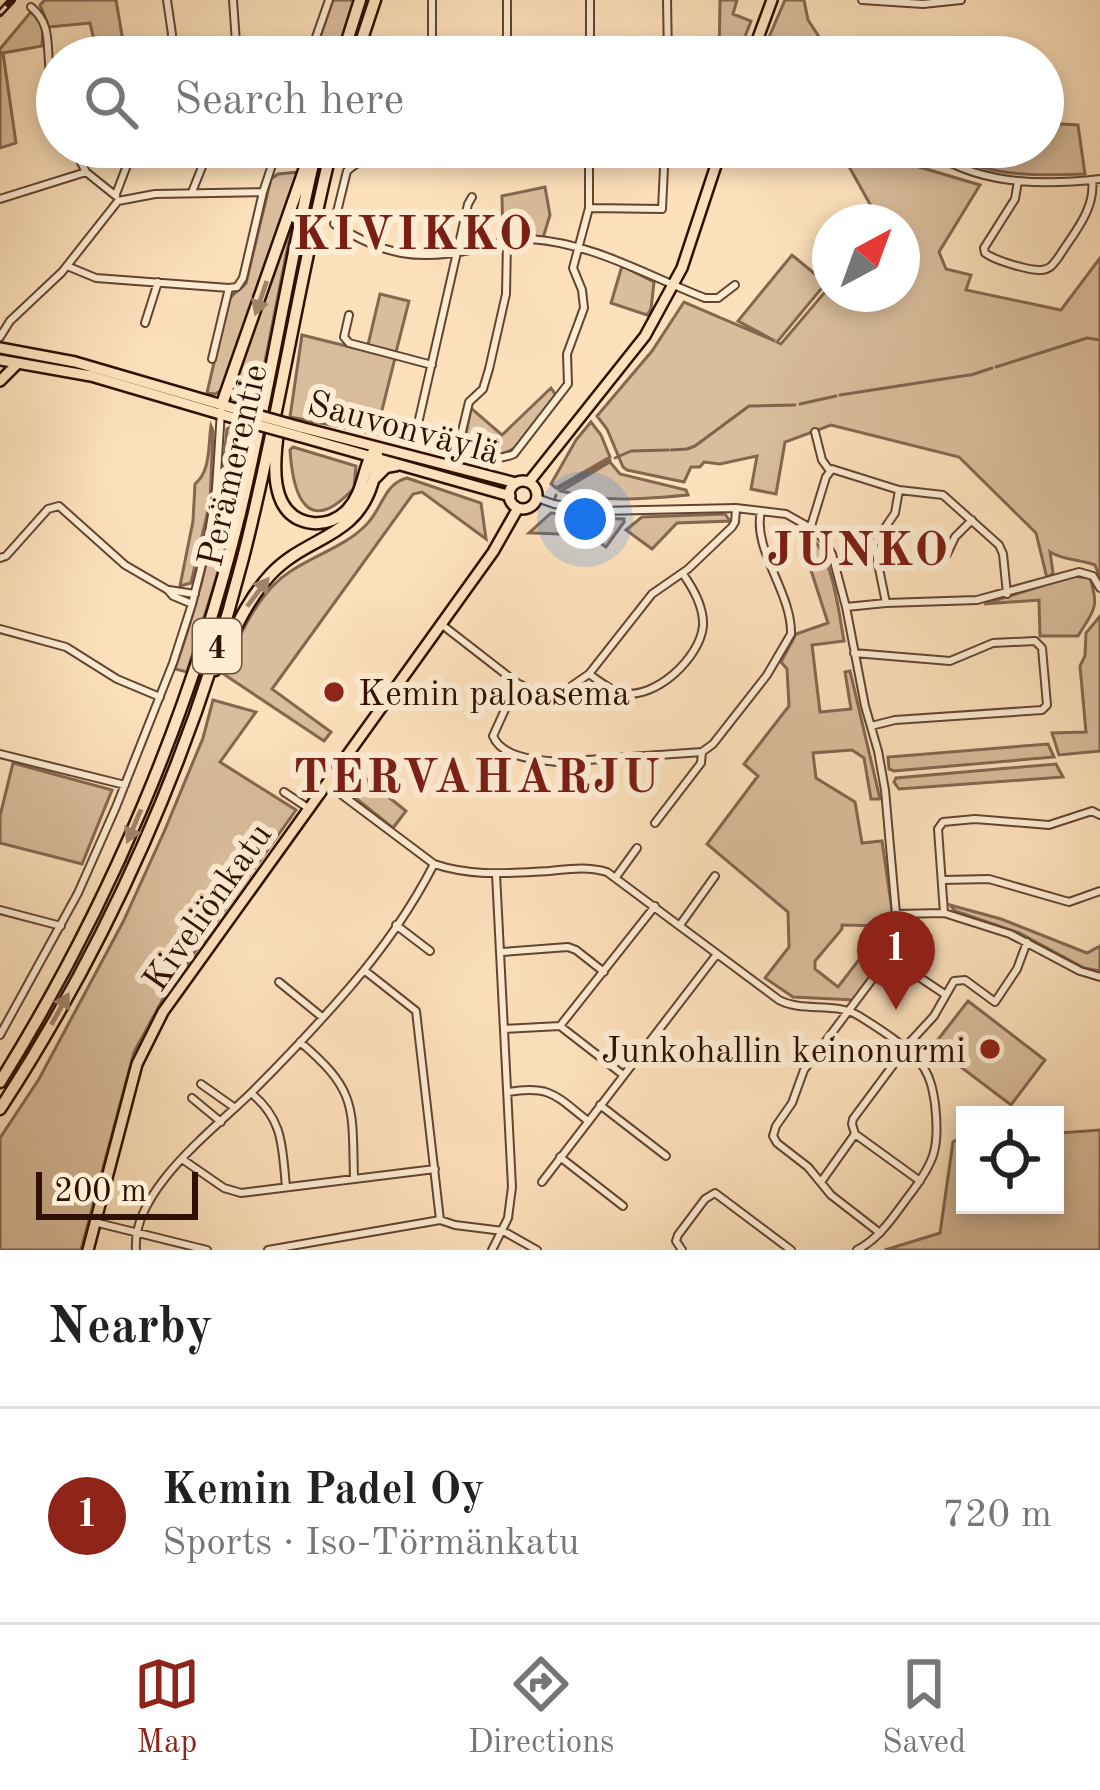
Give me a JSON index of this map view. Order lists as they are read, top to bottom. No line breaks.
{"streets":{"highway":["Perämerentie","4"],"main road":["Sauvonväylä","Kiveliönkatu"]},"crossings":[["Sauvonväylä","Kiveliönkatu"]],"districts":["KIVIKKO","JUNKO","TERVAHARJU"],"places":["Kemin paloasema","Junkohallin keinonurmi"],"scale_bar":"200 m","north":"top right","page":{"search":"Search here","pins":"1","scale":"200 m","heading":"Nearby","list":[{"mark":"1","name":"Kemin Padel Oy","note":"Sports · Iso-Törmänkatu","value":"720 m"}],"nav":["Map","Directions","Saved"]}}
